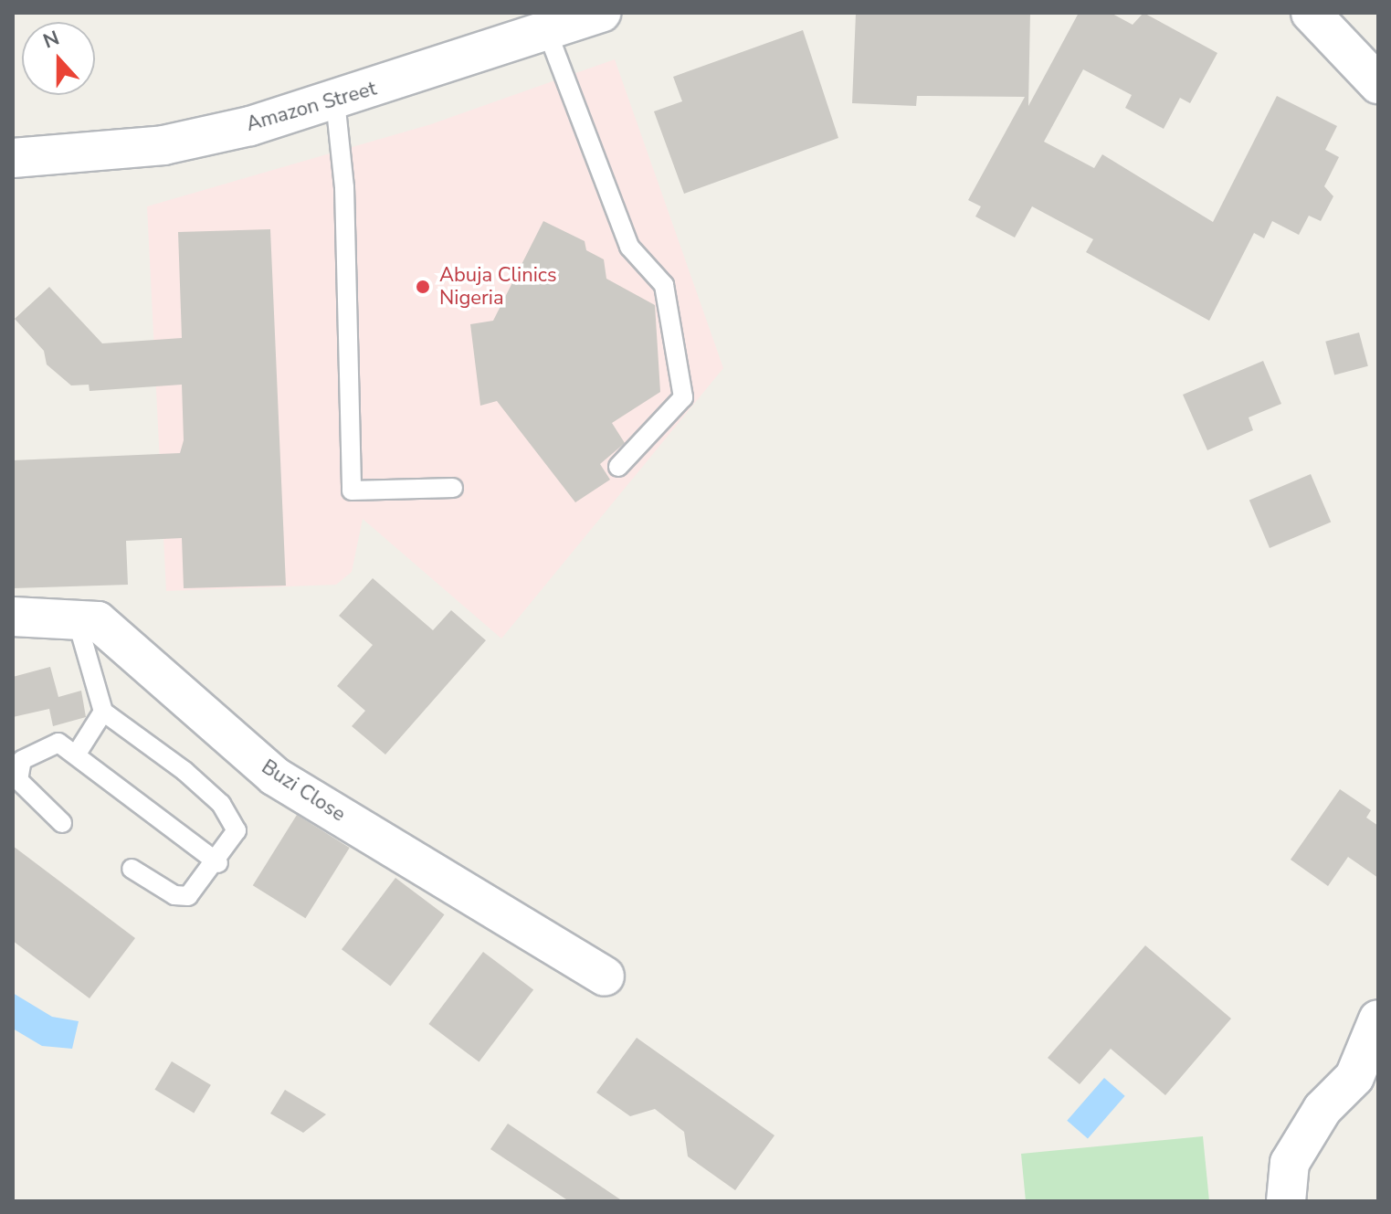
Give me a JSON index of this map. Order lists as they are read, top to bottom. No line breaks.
{"streets":{"street":["Amazon Street","Buzi Close"]},"places":["Abuja Clinics Nigeria"],"north":"top"}
